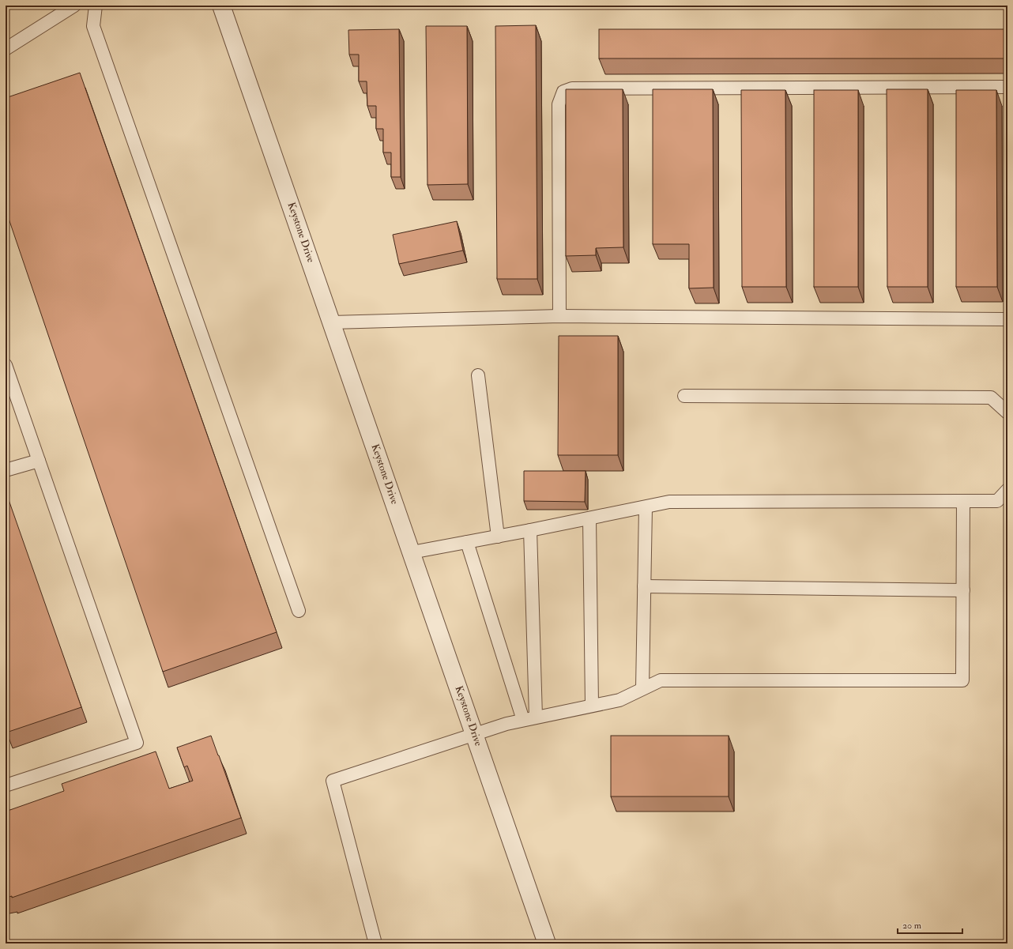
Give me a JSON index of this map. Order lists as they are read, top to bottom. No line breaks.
{"streets":{"street":["Keystone Drive"]},"scale_bar":"20 m"}
